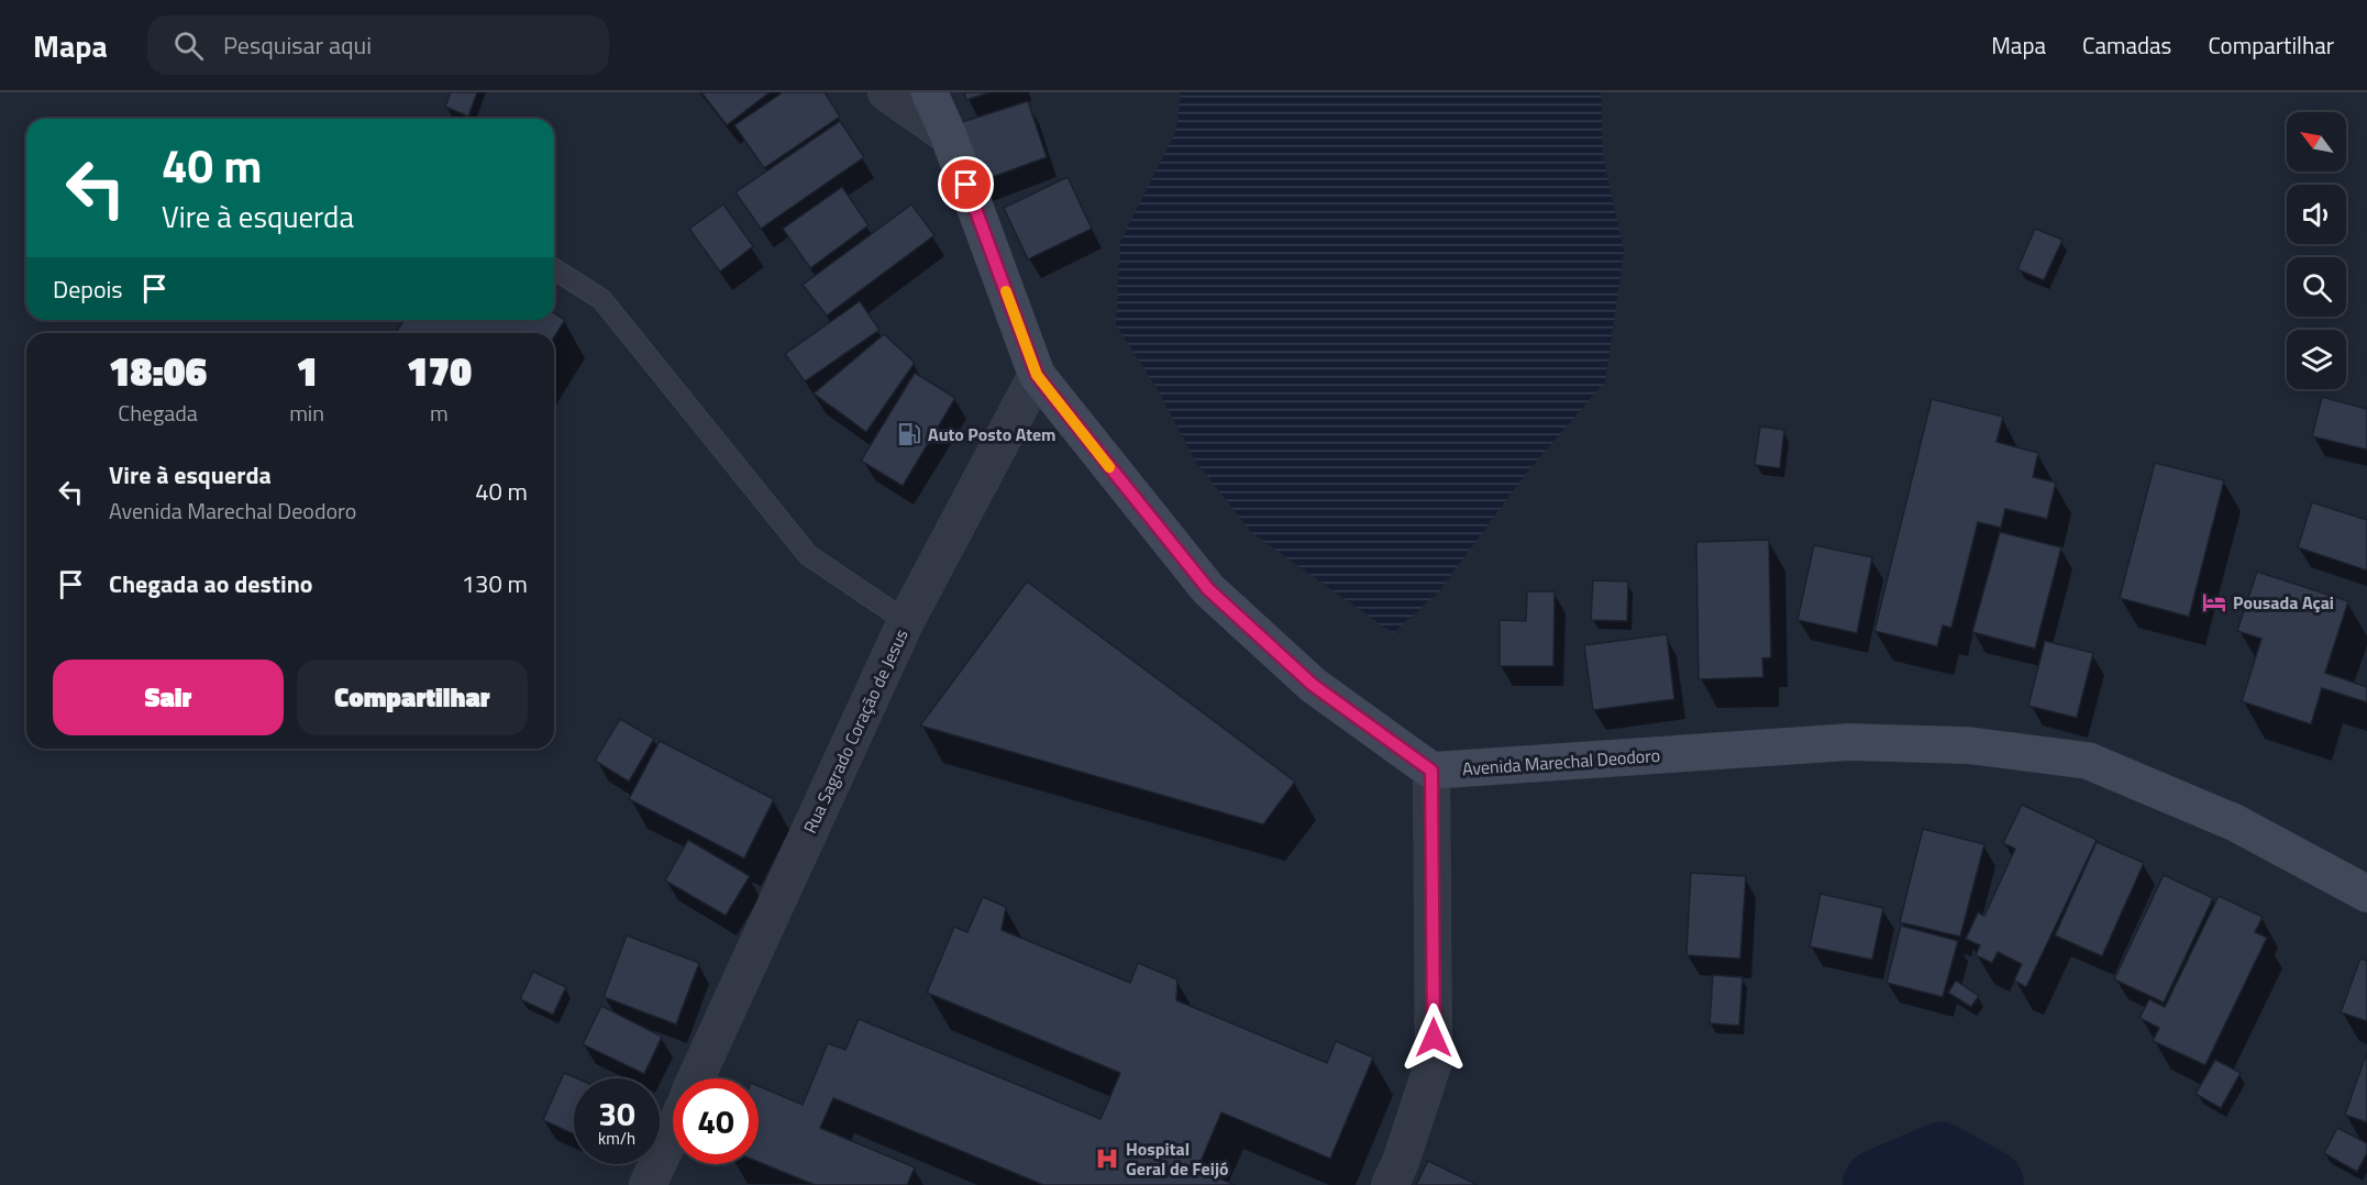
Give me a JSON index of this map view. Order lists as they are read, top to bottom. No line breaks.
{"streets":{"main road":["Avenida Marechal Deodoro"],"street":["Rua Sagrado Coração de Jesus"]},"places":{"fuel station":["Auto Posto Atem"],"hotel":["Pousada Açai"],"hospital":["Hospital Geral de Feijó"]},"north":"top left","page":{"header":"Mapa","search":"Pesquisar aqui","nav":["Mapa","Camadas","Compartilhar"],"turn":["40 m","Vire à esquerda"],"then":"Depois","eta":["18:06","Chegada","1","min","170","m"],"list":[{"name":"Vire à esquerda","note":"Avenida Marechal Deodoro","value":"40 m"},{"name":"Chegada ao destino","value":"130 m"}],"buttons":["Sair","Compartilhar"],"speed":"30 km/h","limit":"40"}}
